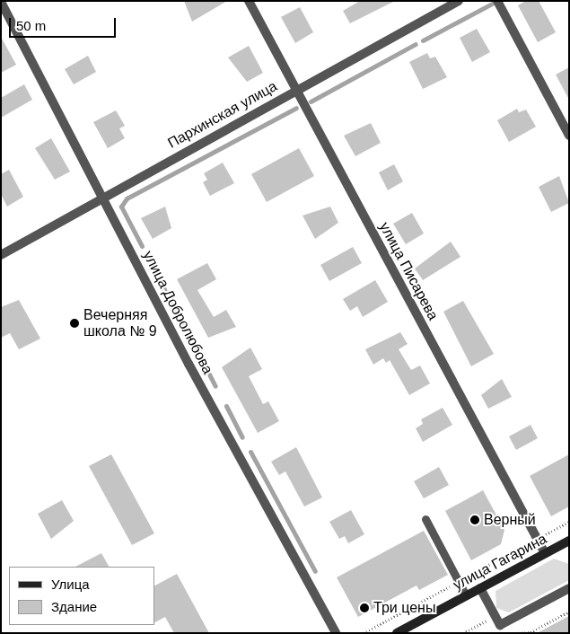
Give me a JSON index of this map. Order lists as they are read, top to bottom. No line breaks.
{"streets":{"main road":["улица Гагарина"],"street":["Пархинская улица","улица Писарева","улица Добролюбова"]},"crossings":[["Пархинская улица","улица Писарева"],["Пархинская улица","улица Добролюбова"],["улица Писарева","улица Гагарина"]],"places":["Вечерняя школа № 9","Верный","Три цены"],"legend":["Улица","Здание"],"scale_bar":"50 m"}
